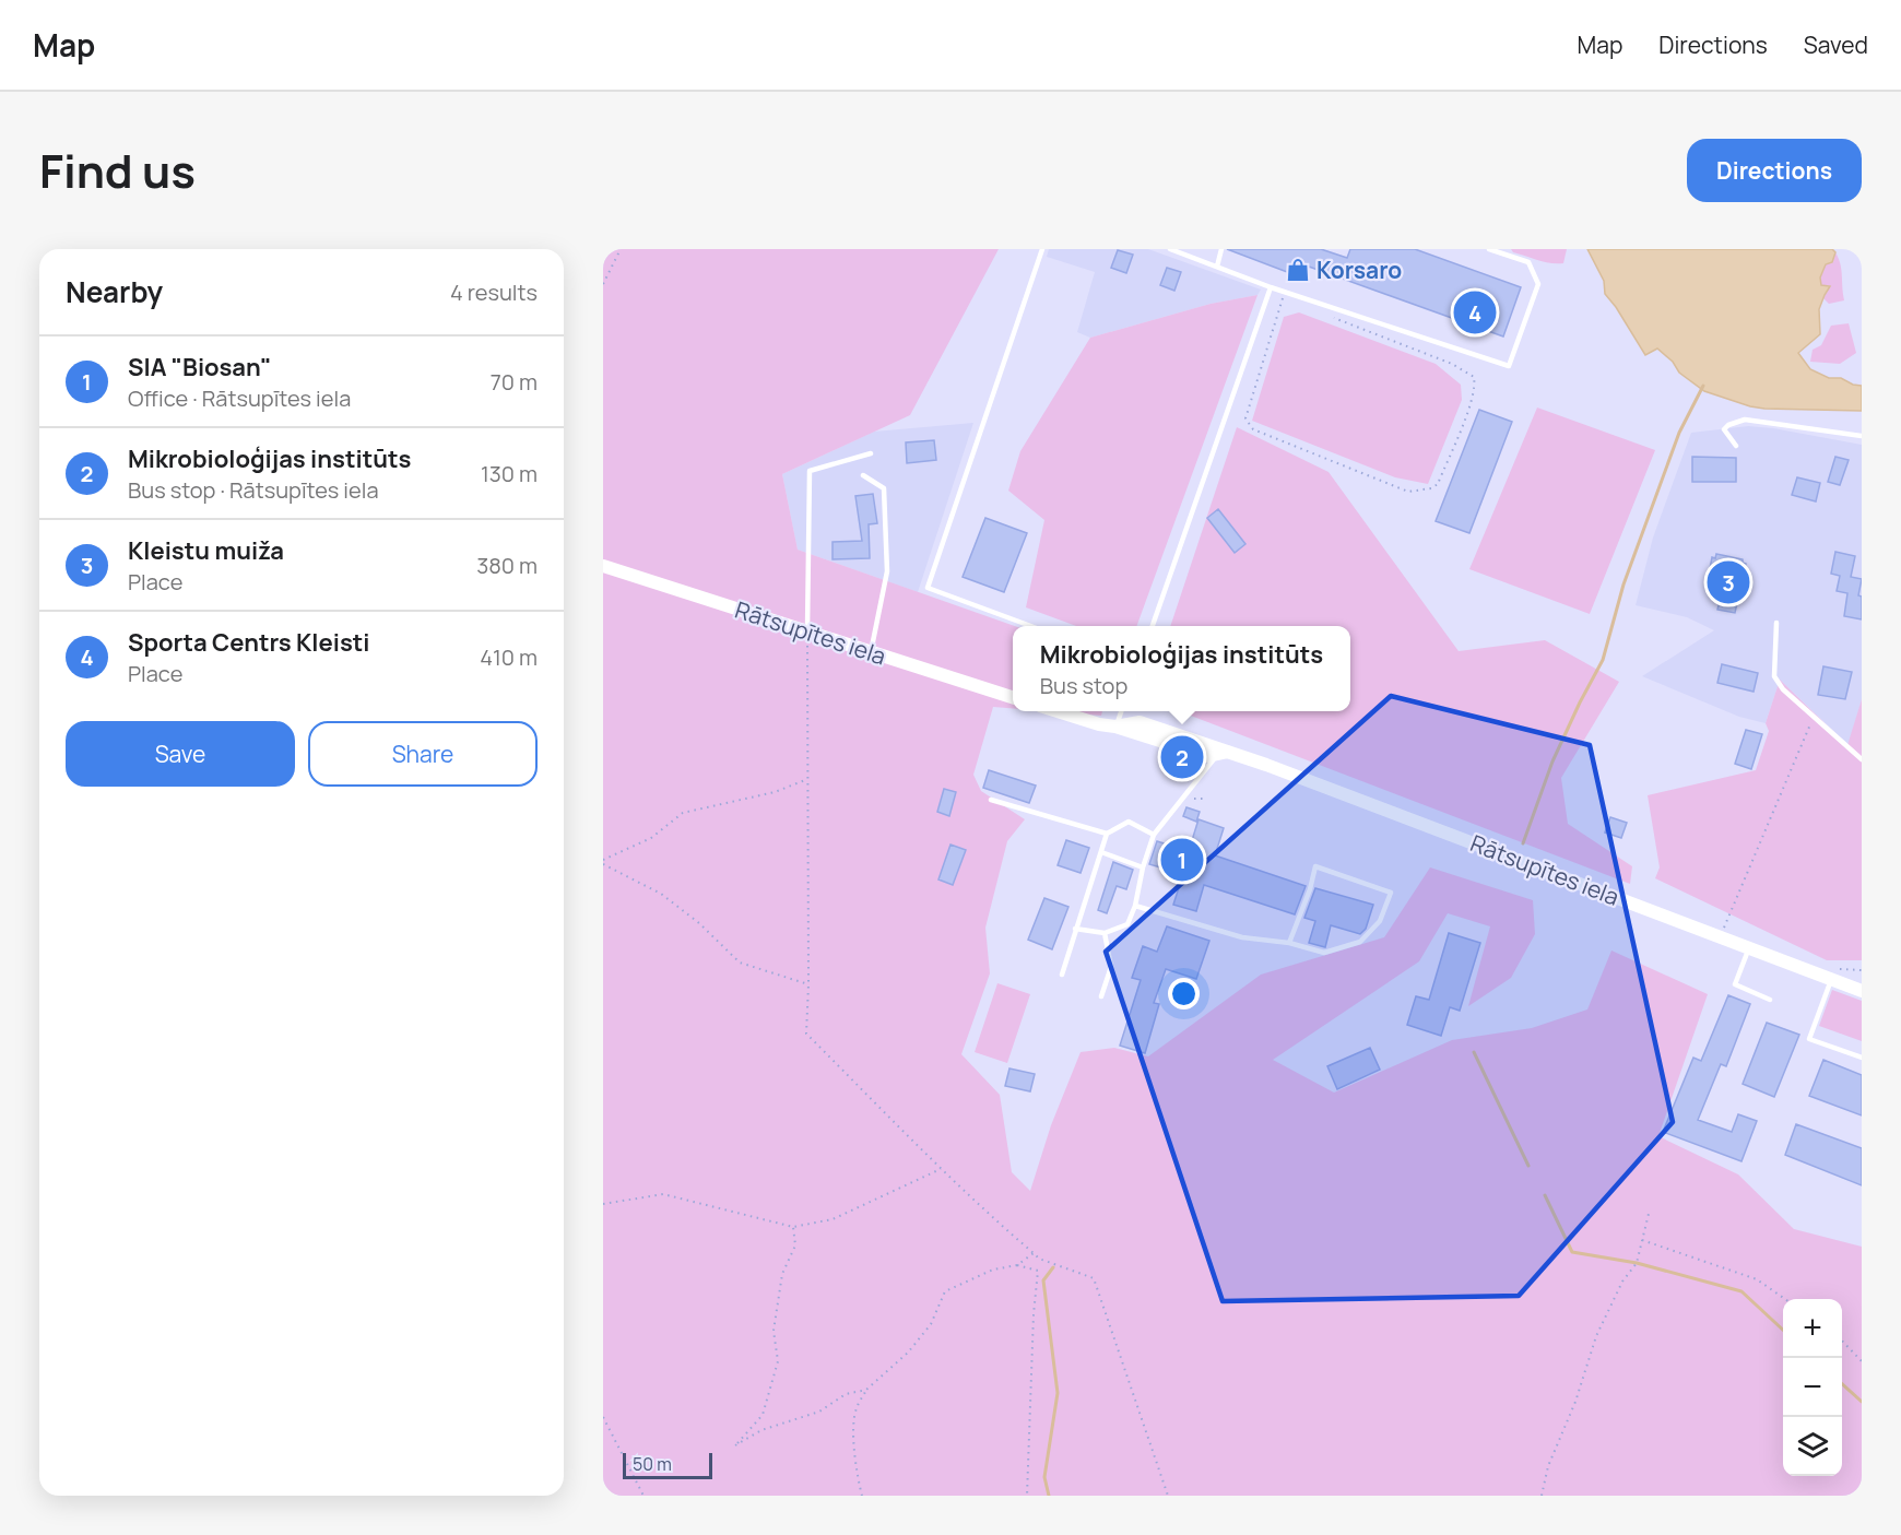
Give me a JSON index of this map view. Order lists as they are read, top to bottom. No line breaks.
{"streets":{"street":["Rātsupītes iela"]},"places":{"shop":["Korsaro"]},"scale_bar":"50 m","page":{"header":"Map","nav":["Map","Directions","Saved"],"title":"Find us","buttons":["Directions",["Save","Share"]],"heading":["Nearby","4 results"],"pins":["4","3","2","1"],"list":[{"mark":"1","name":"SIA \"Biosan\"","note":"Office · Rātsupītes iela","value":"70 m"},{"mark":"2","name":"Mikrobioloģijas institūts","note":"Bus stop · Rātsupītes iela","value":"130 m"},{"mark":"3","name":"Kleistu muiža","note":"Place","value":"380 m"},{"mark":"4","name":"Sporta Centrs Kleisti","note":"Place","value":"410 m"}],"popup":["Mikrobioloģijas institūts","Bus stop"],"map_buttons":["+","−"],"scale":"50 m"}}
